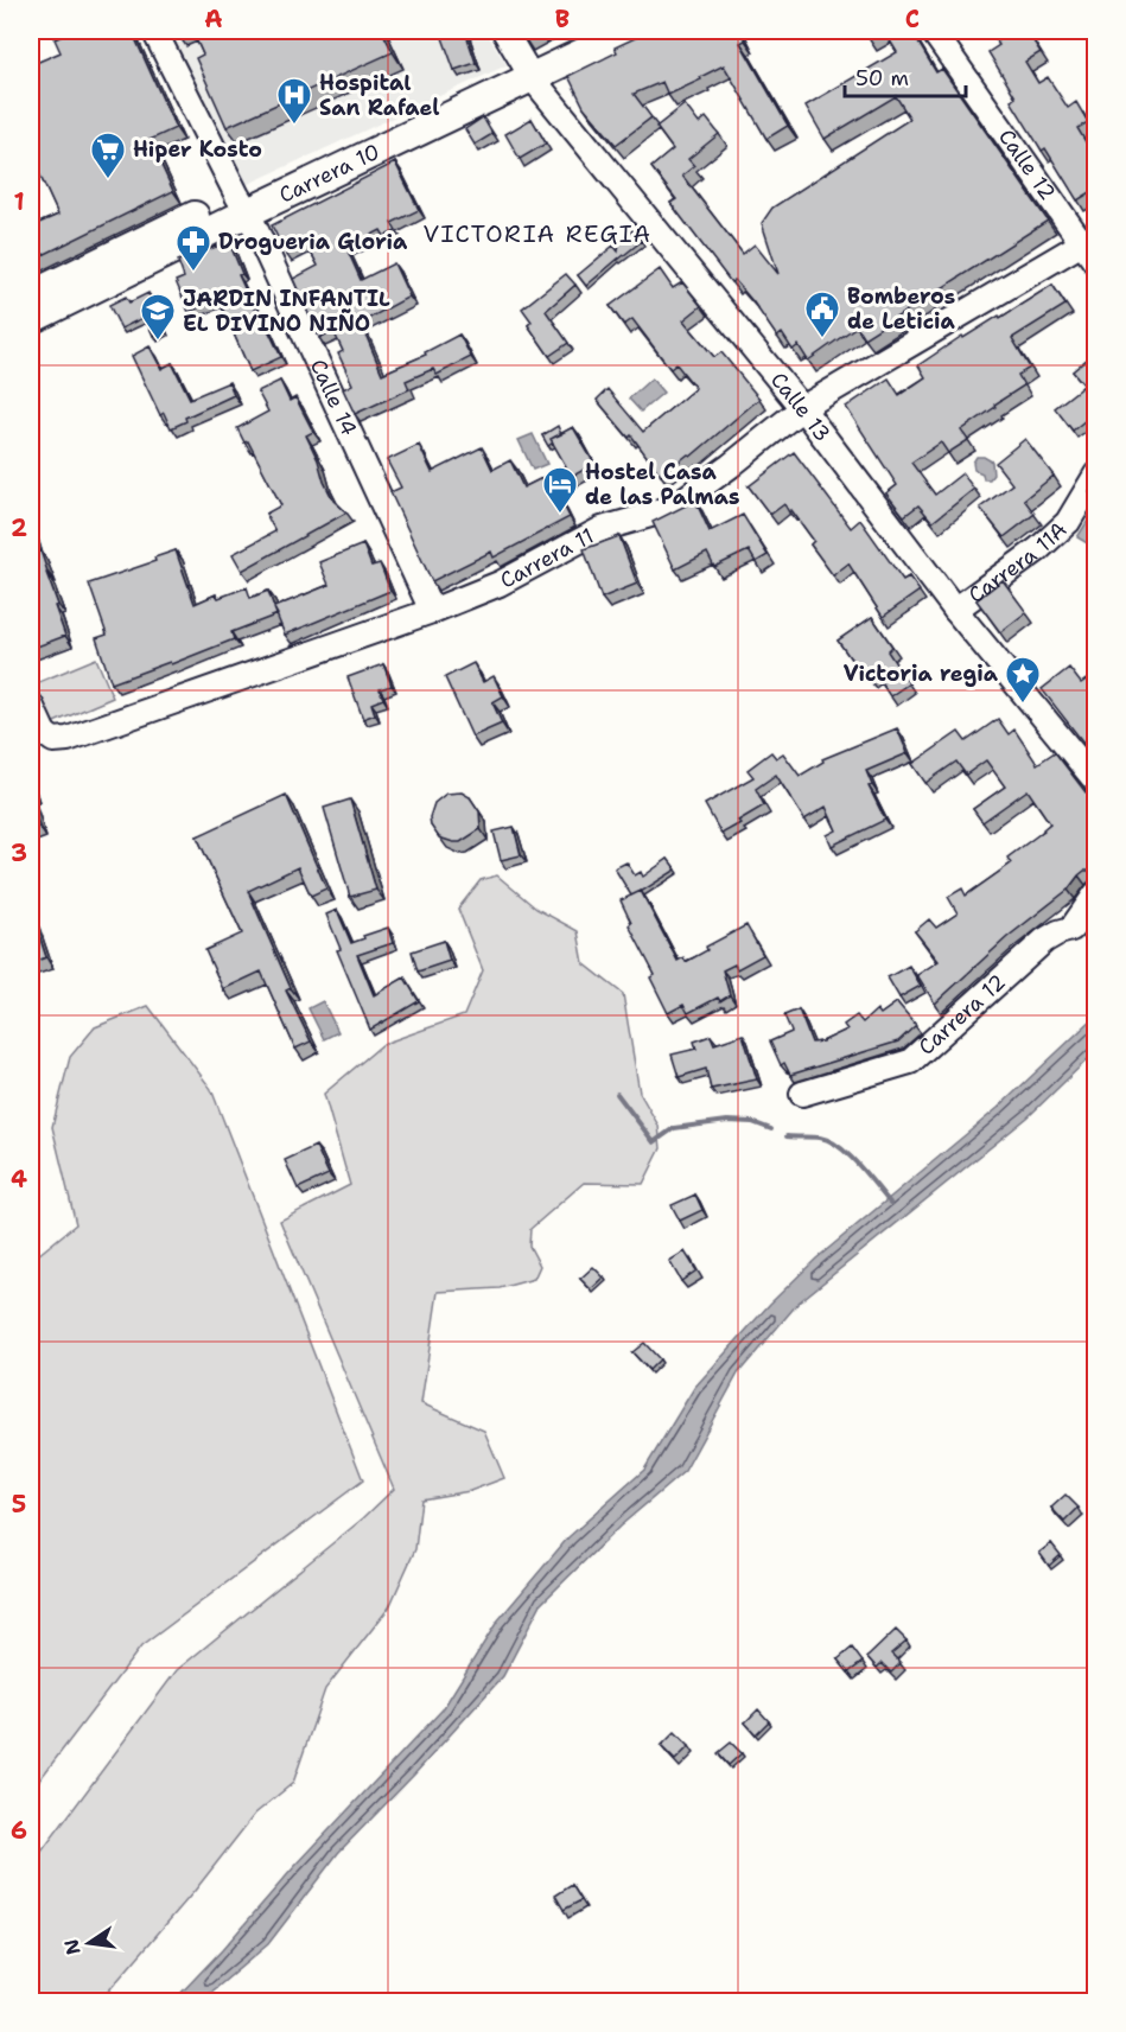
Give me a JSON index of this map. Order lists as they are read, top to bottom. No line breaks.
{"streets":{"main road":["Carrera 10"],"street":["Calle 12","Calle 14","Calle 13","Carrera 11","Carrera 11A","Carrera 12"]},"crossings":[["Calle 12","Carrera 11"],["Carrera 10","Calle 14"],["Carrera 10","Calle 13"],["Calle 14","Carrera 11"],["Calle 13","Carrera 11"],["Calle 13","Carrera 11A"]],"districts":["VICTORIA REGIA"],"places":{"hospital":["Hospital San Rafael"],"supermarket":["Hiper Kosto"],"pharmacy":["Drogueria Gloria"],"public building":["Bomberos de Leticia"],"school or university":["JARDIN INFANTIL EL DIVINO NIÑO"],"hotel":["Hostel Casa de las Palmas"],"place":["Victoria regia"]},"scale_bar":"50 m","north":"left","grid":{"columns":["A","B","C"],"rows":["1","2","3","4","5","6"]}}
